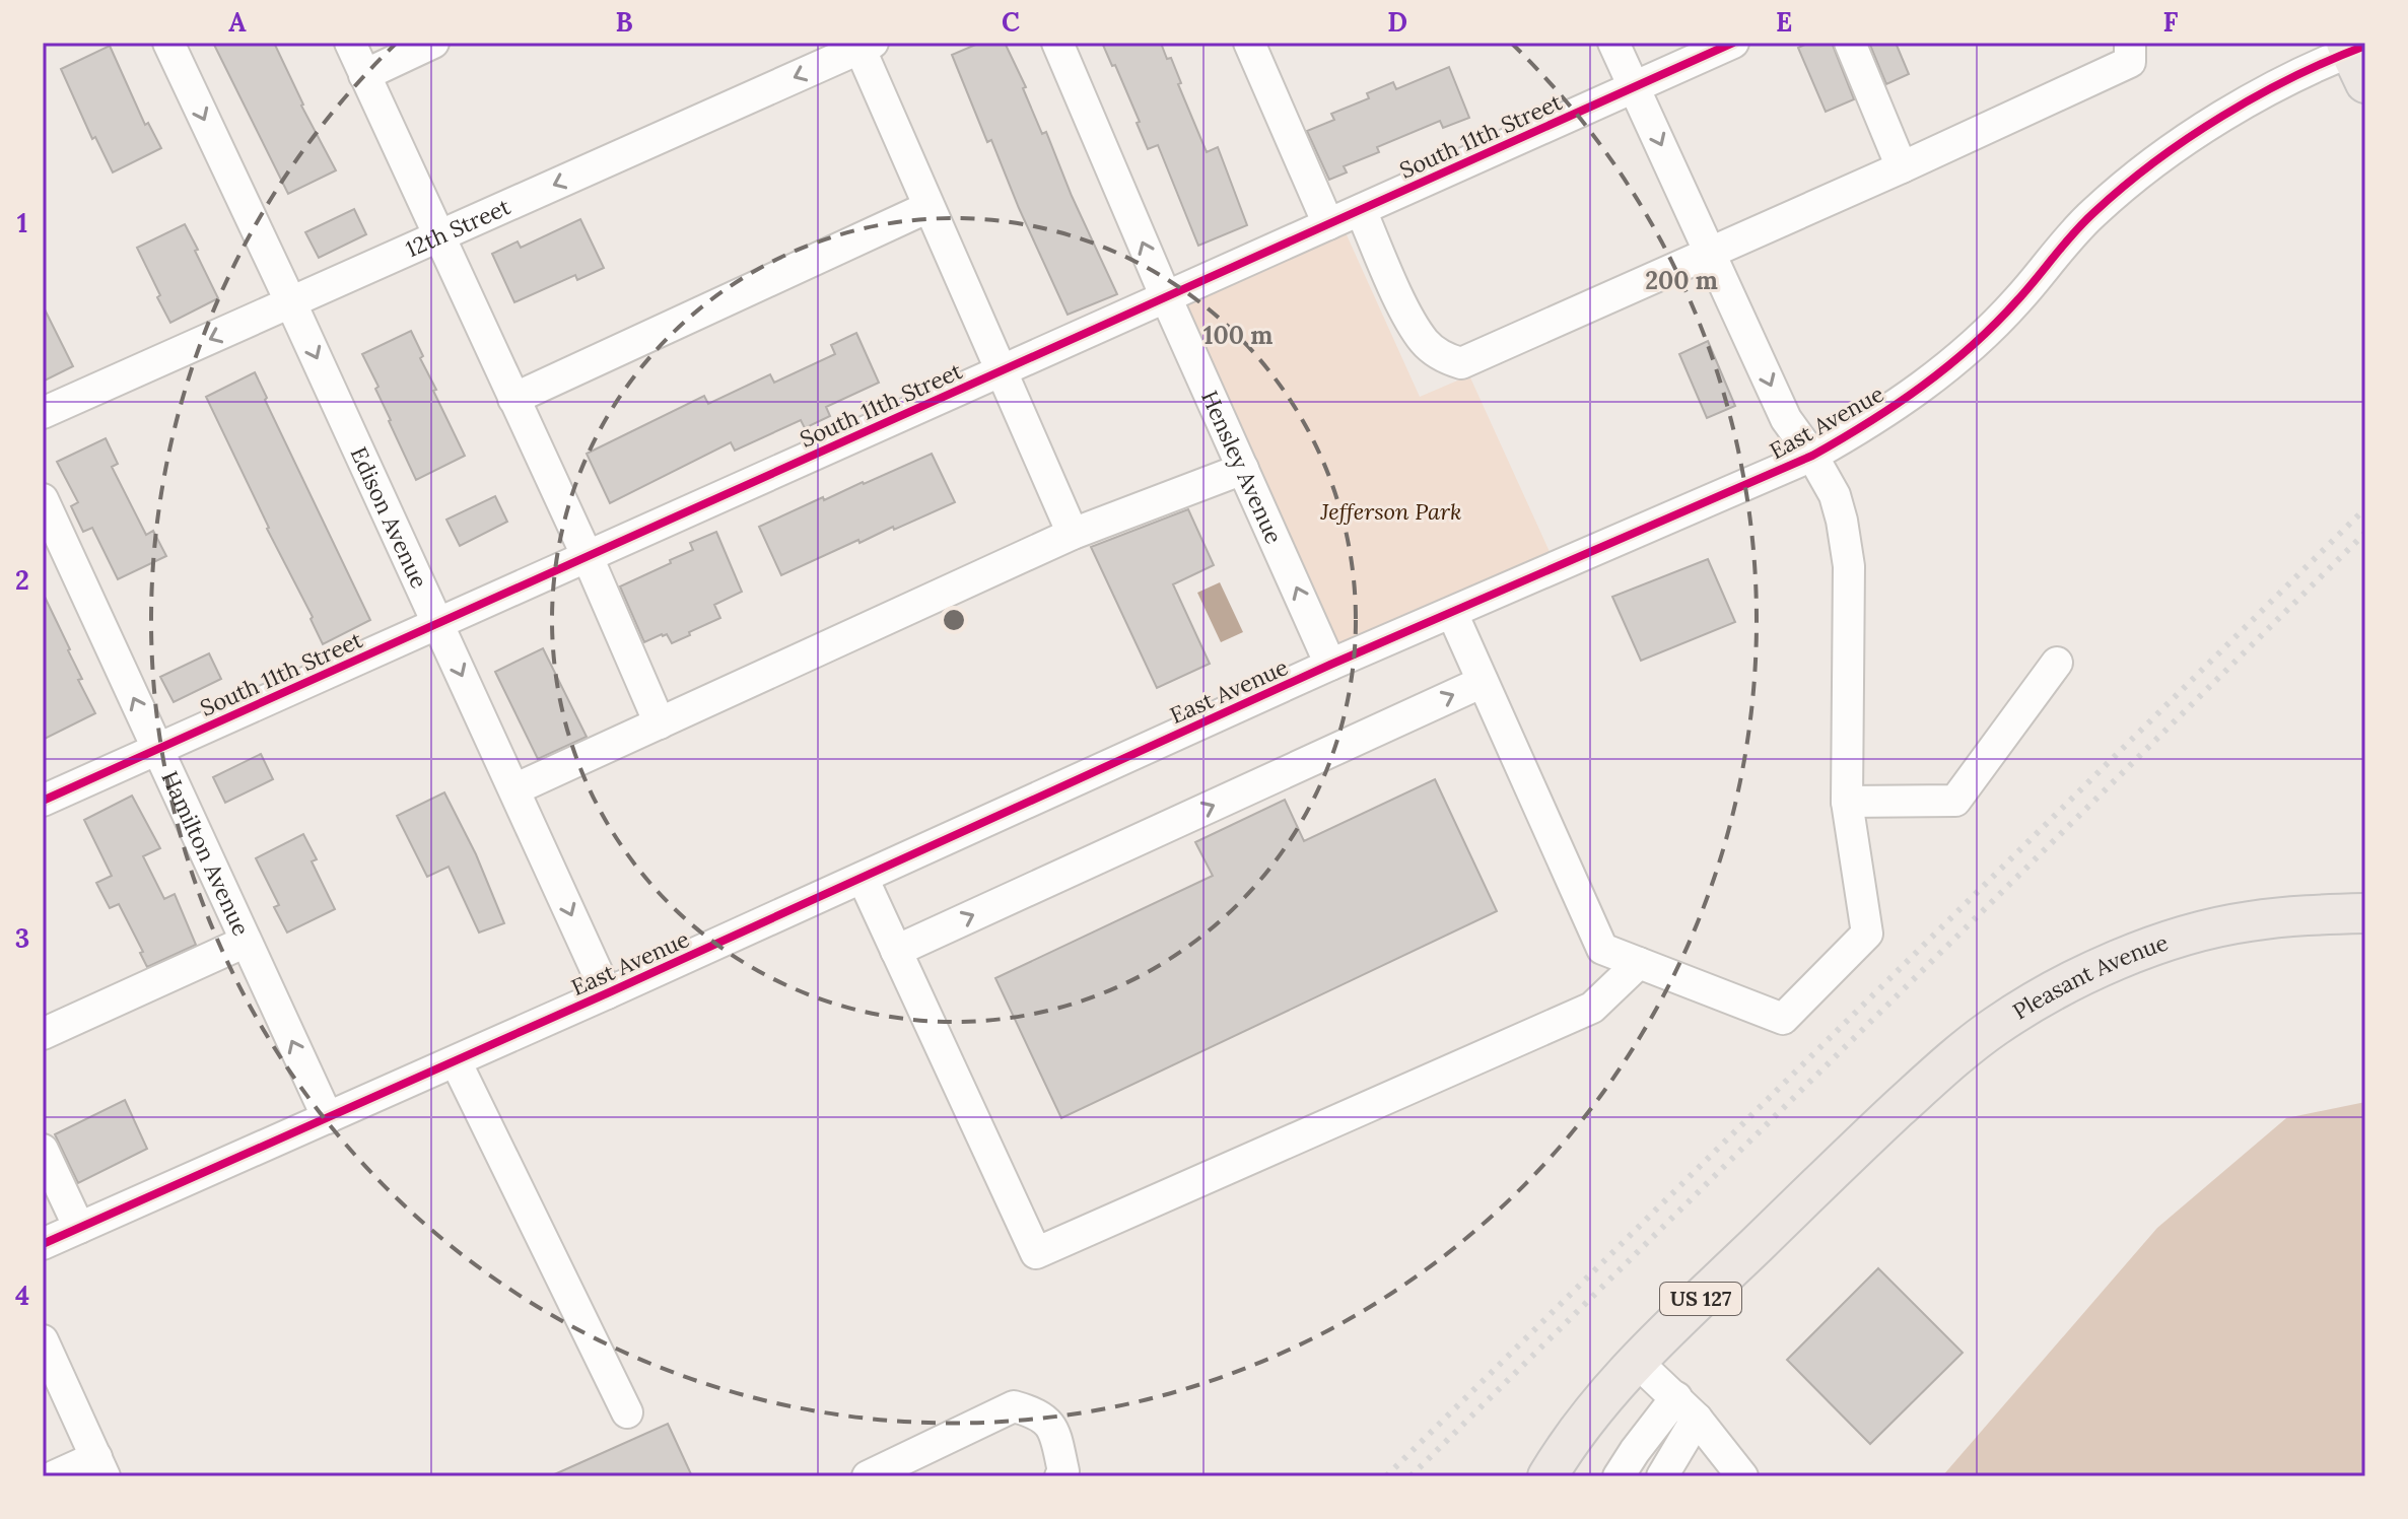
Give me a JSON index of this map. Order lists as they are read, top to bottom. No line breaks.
{"streets":{"main road":["Pleasant Avenue","US 127"],"street":["South 11th Street","12th Street","East Avenue","Hensley Avenue","Edison Avenue","Hamilton Avenue"]},"crossings":[["South 11th Street","Hensley Avenue"],["South 11th Street","Edison Avenue"],["South 11th Street","Hamilton Avenue"],["12th Street","Edison Avenue"],["East Avenue","Hensley Avenue"],["East Avenue","Edison Avenue"],["East Avenue","Hamilton Avenue"],["Pleasant Avenue","US 127"]],"one_way":["Hamilton Avenue"],"parks":["Jefferson Park"],"grid":{"columns":["A","B","C","D","E","F"],"rows":["1","2","3","4"]},"rings":["200 m","100 m"]}
